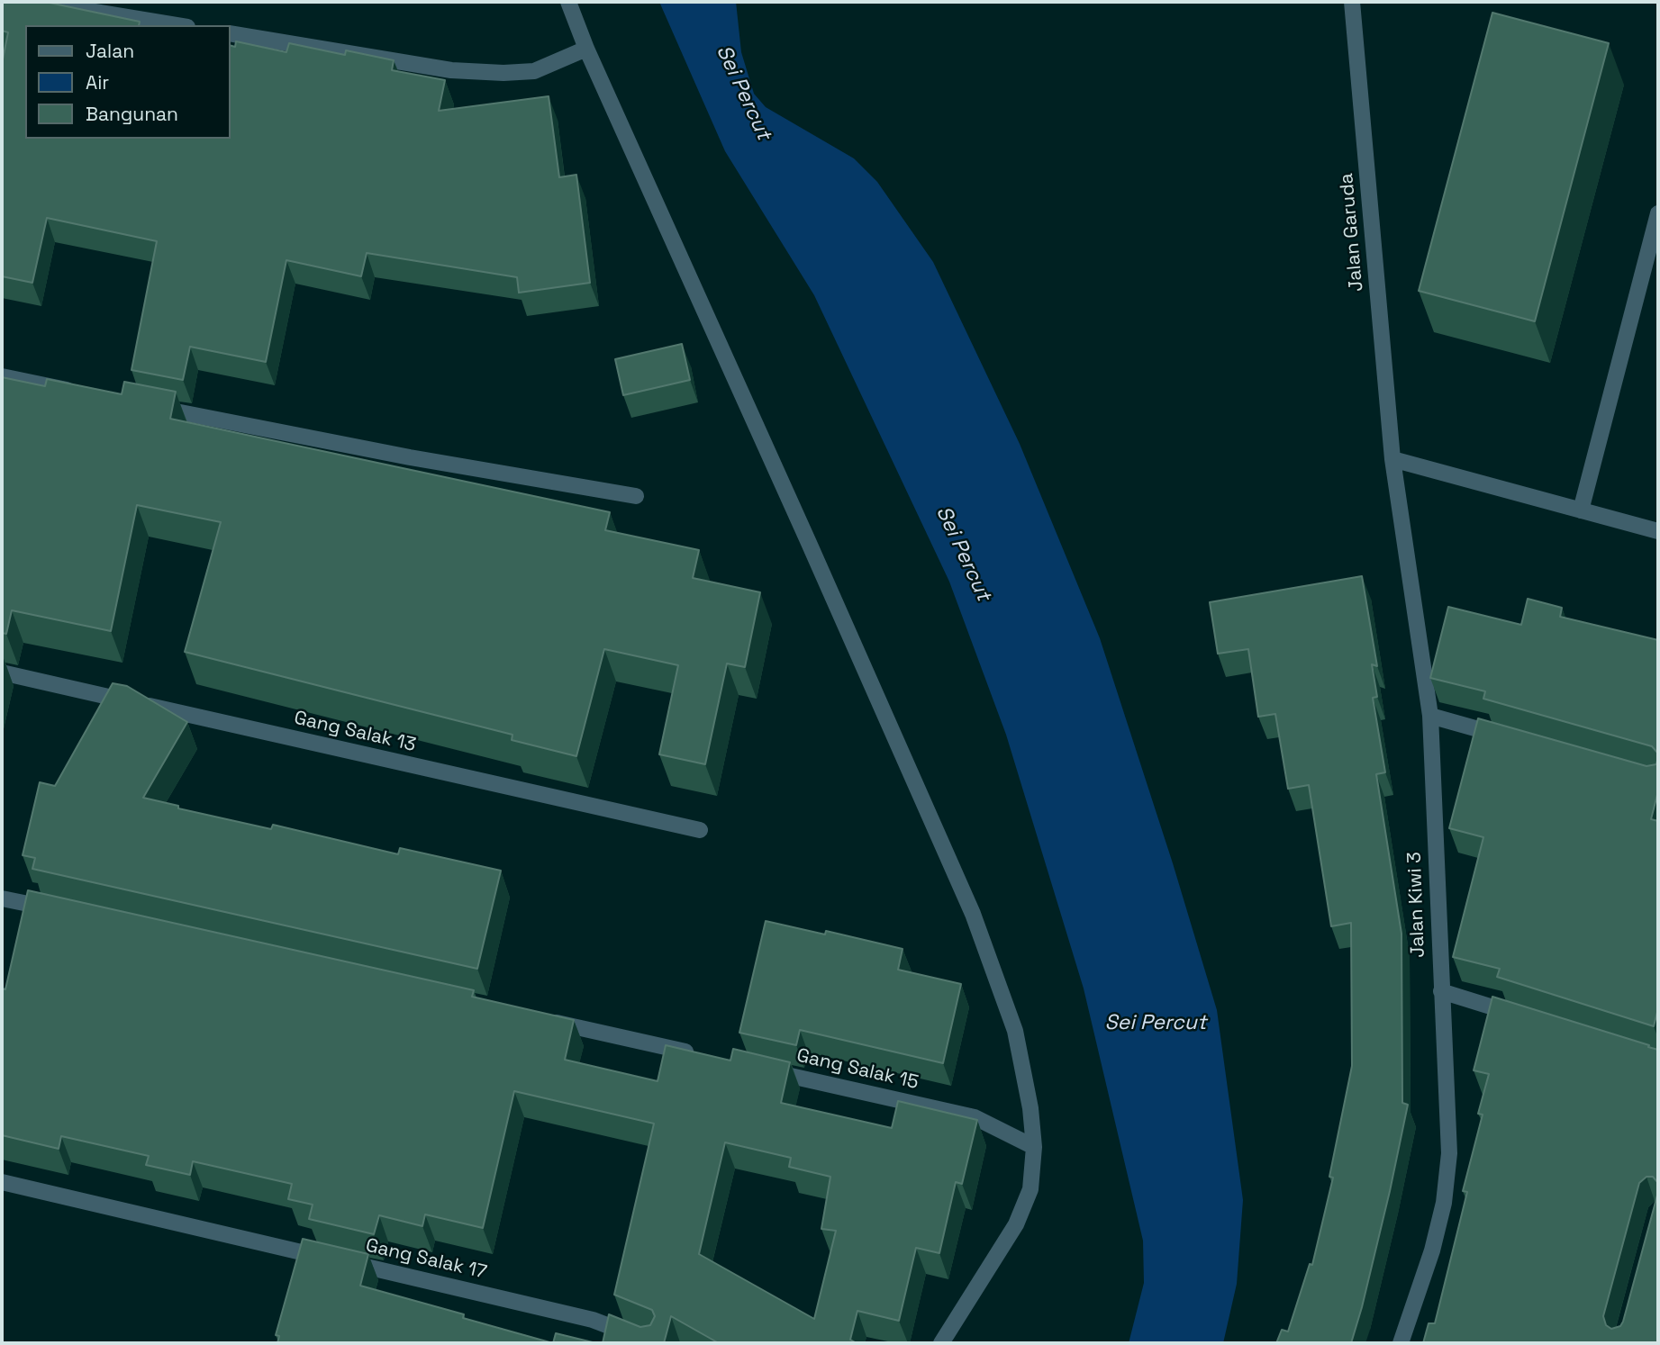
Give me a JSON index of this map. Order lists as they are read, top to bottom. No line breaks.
{"streets":{"street":["Jalan Garuda","Gang Salak 13","Jalan Kiwi 3","Gang Salak 15","Gang Salak 17"]},"crossings":[["Jalan Garuda","Jalan Kiwi 3"]],"water":["Sei Percut"],"legend":["Jalan","Air","Bangunan"]}
